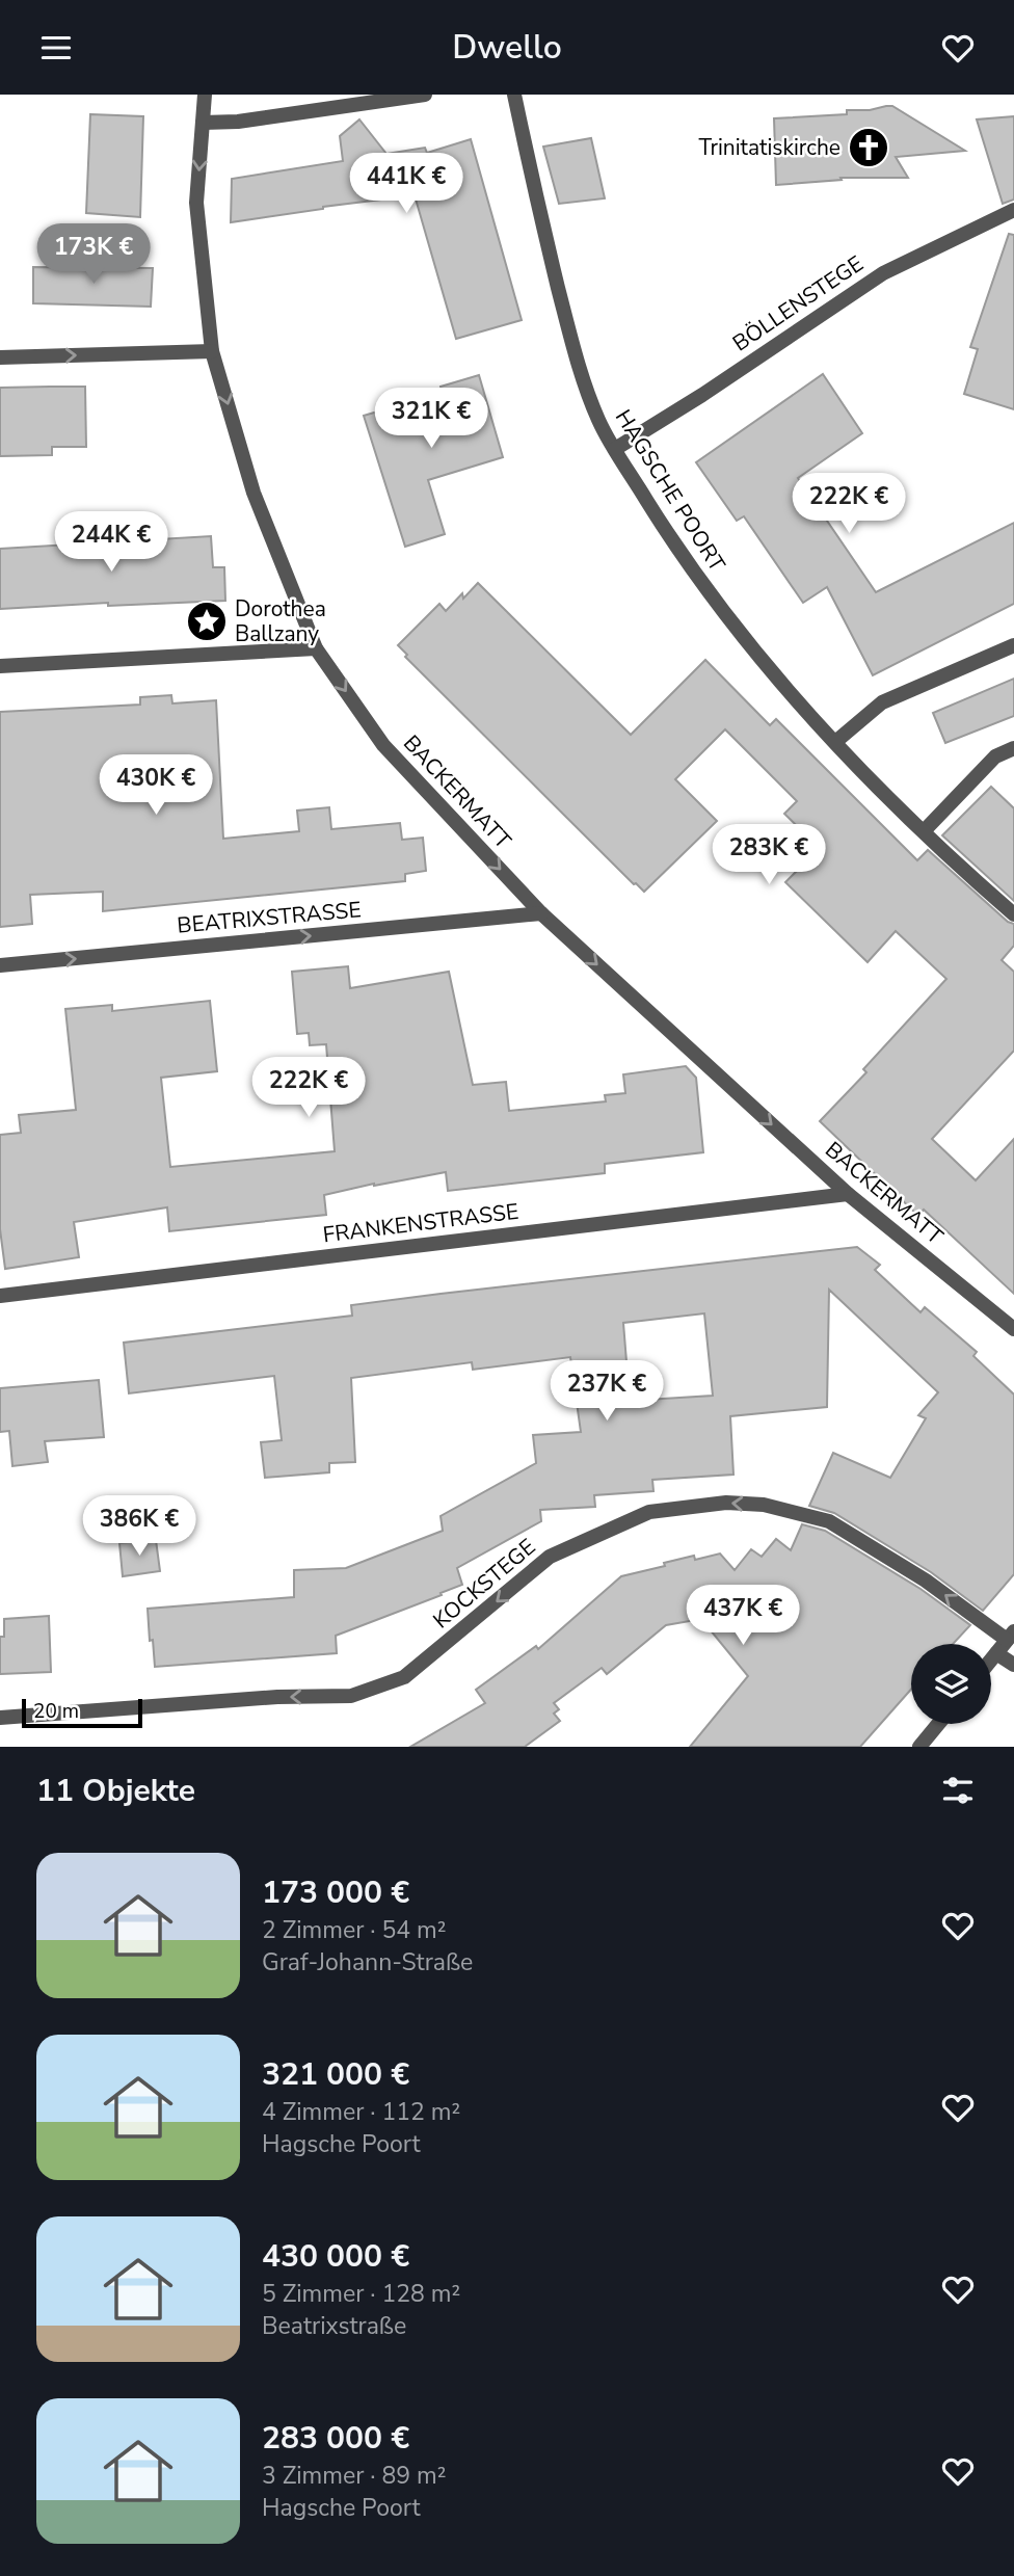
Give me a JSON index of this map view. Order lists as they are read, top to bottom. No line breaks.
{"streets":{"street":["BÖLLENSTEGE","HAGSCHE POORT","BACKERMATT","BEATRIXSTRASSE","FRANKENSTRASSE","KOCKSTEGE"]},"crossings":[["BÖLLENSTEGE","HAGSCHE POORT"],["BACKERMATT","BEATRIXSTRASSE"],["BACKERMATT","FRANKENSTRASSE"]],"one_way":["BACKERMATT","BEATRIXSTRASSE","KOCKSTEGE"],"places":{"church":["Trinitatiskirche"],"place":["Dorothea Ballzany"]},"scale_bar":"20 m","page":{"header":"Dwello","price":["441K €","173K €","321K €","222K €","244K €","430K €","283K €","222K €","237K €","386K €","437K €"],"scale":"20 m","heading":"11 Objekte","list":[{"name":"173 000 €","note":"2 Zimmer · 54 m² · Graf-Johann-Straße"},{"name":"321 000 €","note":"4 Zimmer · 112 m² · Hagsche Poort"},{"name":"430 000 €","note":"5 Zimmer · 128 m² · Beatrixstraße"},{"name":"283 000 €","note":"3 Zimmer · 89 m² · Hagsche Poort"}]}}
